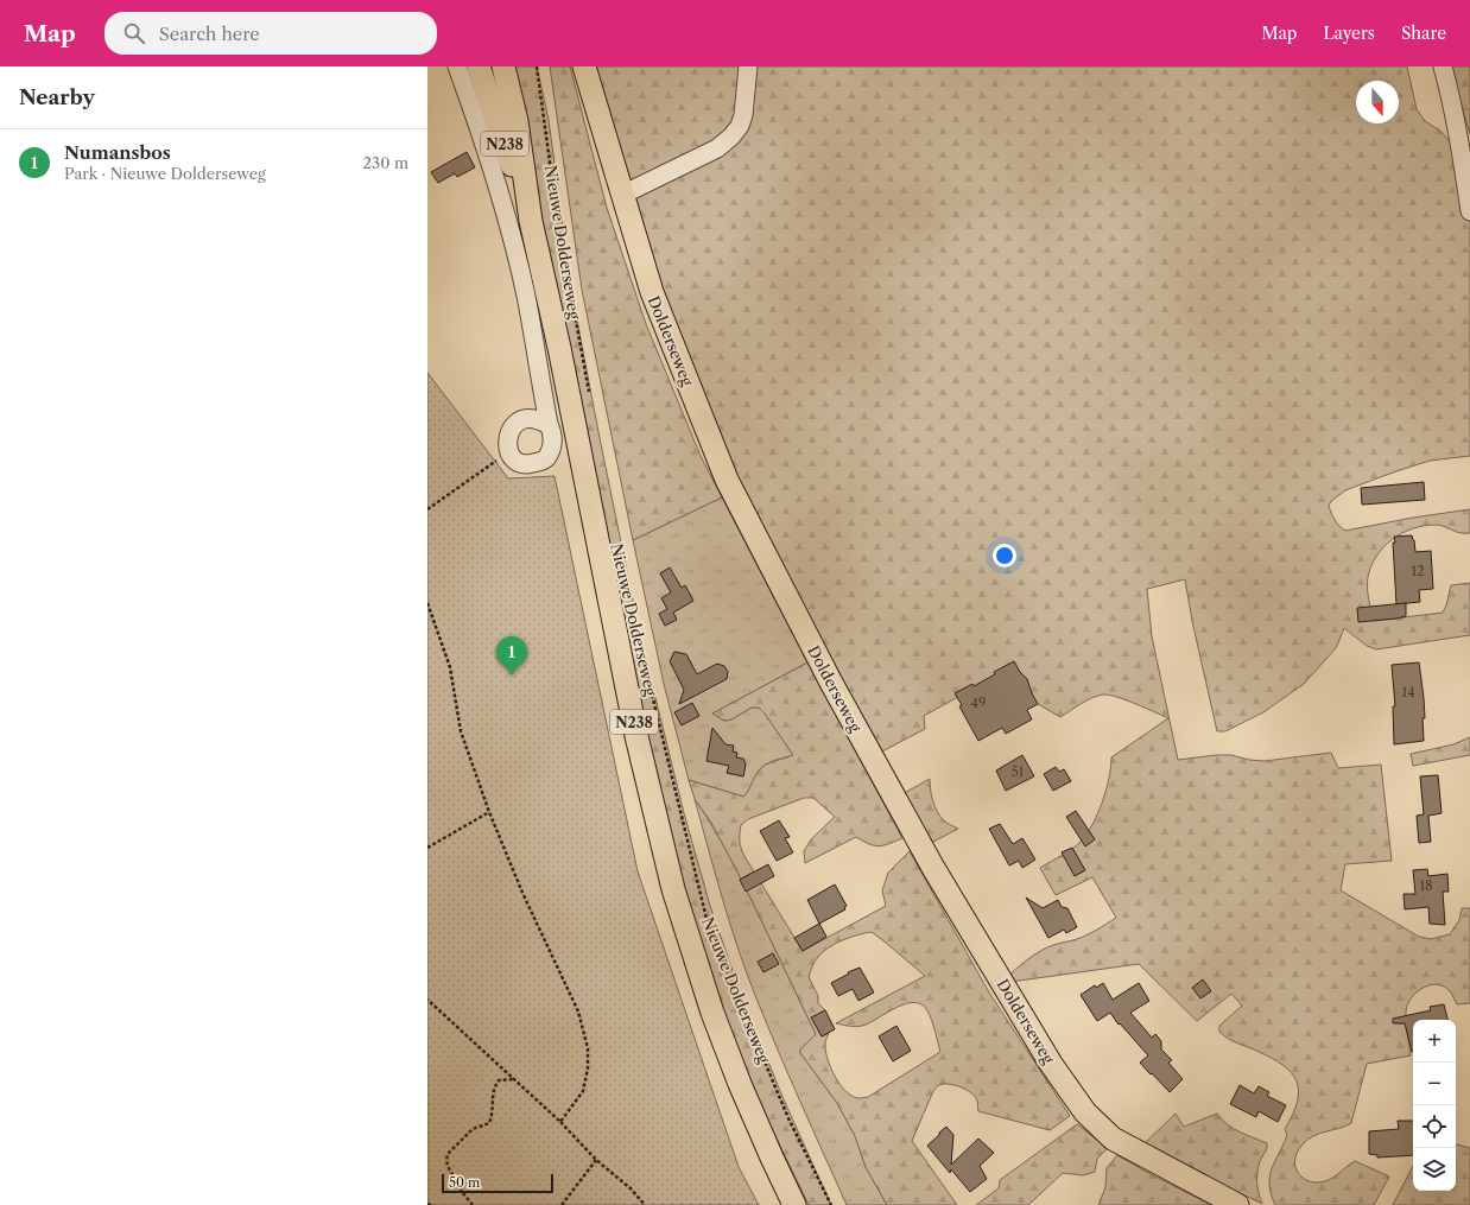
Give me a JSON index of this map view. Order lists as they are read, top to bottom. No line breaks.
{"streets":{"main road":["N238","Nieuwe Dolderseweg","Dolderseweg"]},"house_numbers":["12","14","49","51","18"],"scale_bar":"50 m","north":"bottom","page":{"header":"Map","search":"Search here","nav":["Map","Layers","Share"],"heading":"Nearby","list":[{"mark":"1","name":"Numansbos","note":"Park · Nieuwe Dolderseweg","value":"230 m"}],"pins":"1","map_buttons":["+","−"],"scale":"50 m"}}
